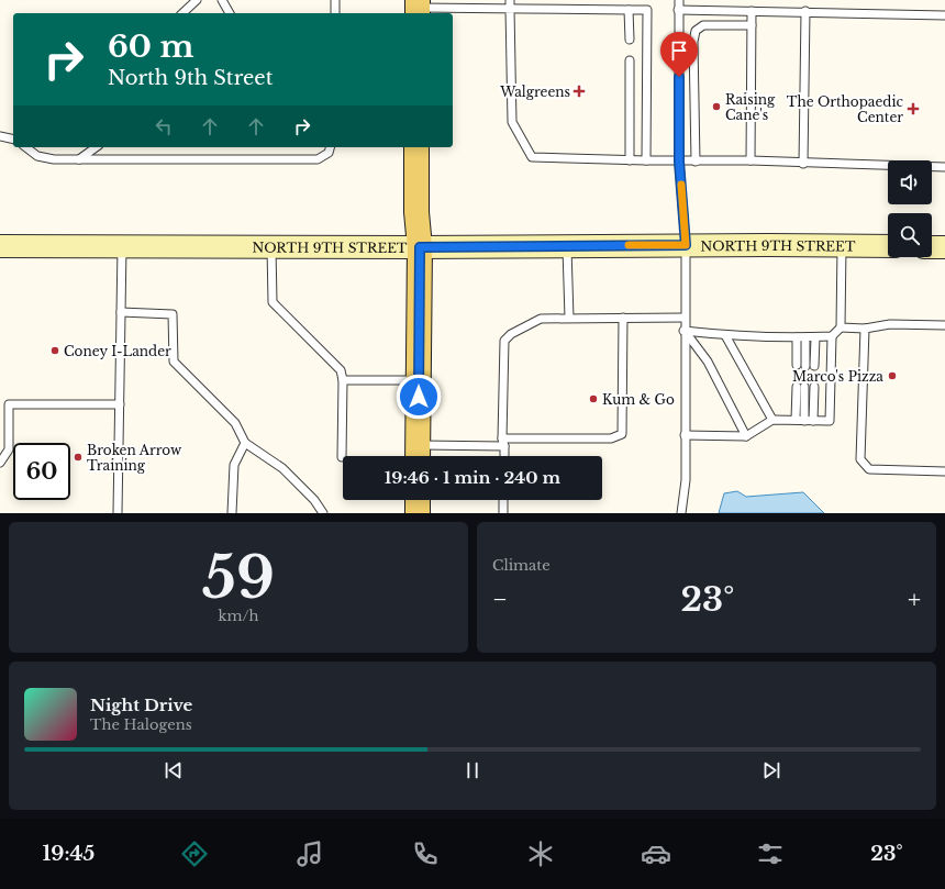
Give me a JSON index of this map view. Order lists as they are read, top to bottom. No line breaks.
{"streets":{"main road":["NORTH 9TH STREET"]},"places":{"health":["Walgreens","The Orthopaedic Center"],"other":["Raising Cane's","Coney I-Lander","Marco's Pizza","Kum & Go","Broken Arrow Training"]},"page":{"turn":["60 m","North 9th Street"],"limit":"60","trip":"19:46 · 1 min · 240 m","tile":[["59","km/h"],"Climate"],"heat":["−","23°","+"],"song":["Night Drive","The Halogens"],"tabs":["19:45","23°"]}}
